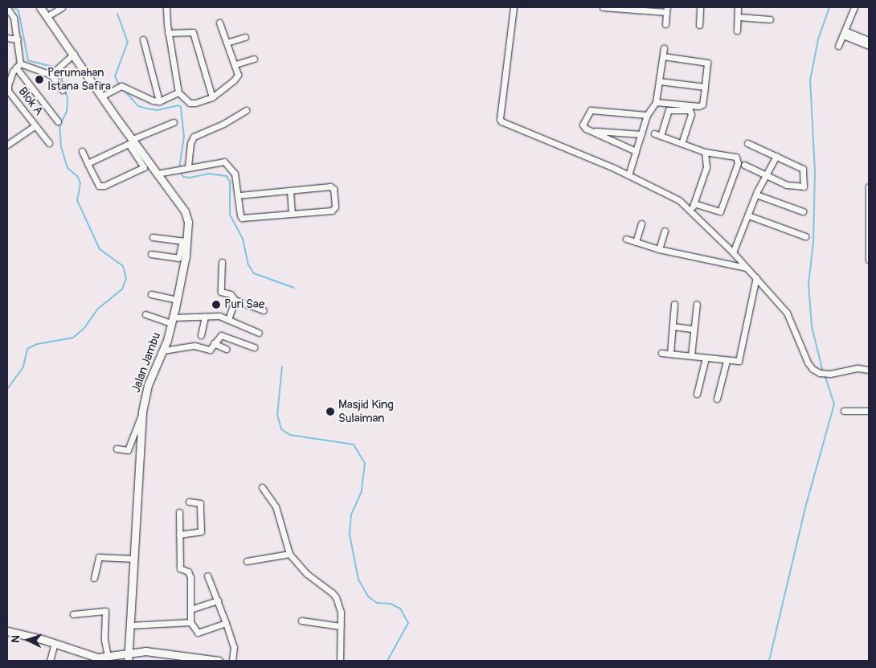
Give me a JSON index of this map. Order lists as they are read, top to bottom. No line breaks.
{"streets":{"street":["Blok A","Jalan Jambu"]},"places":["Perumahan Istana Safira","Puri Sae","Masjid King Sulaiman"],"north":"left"}
